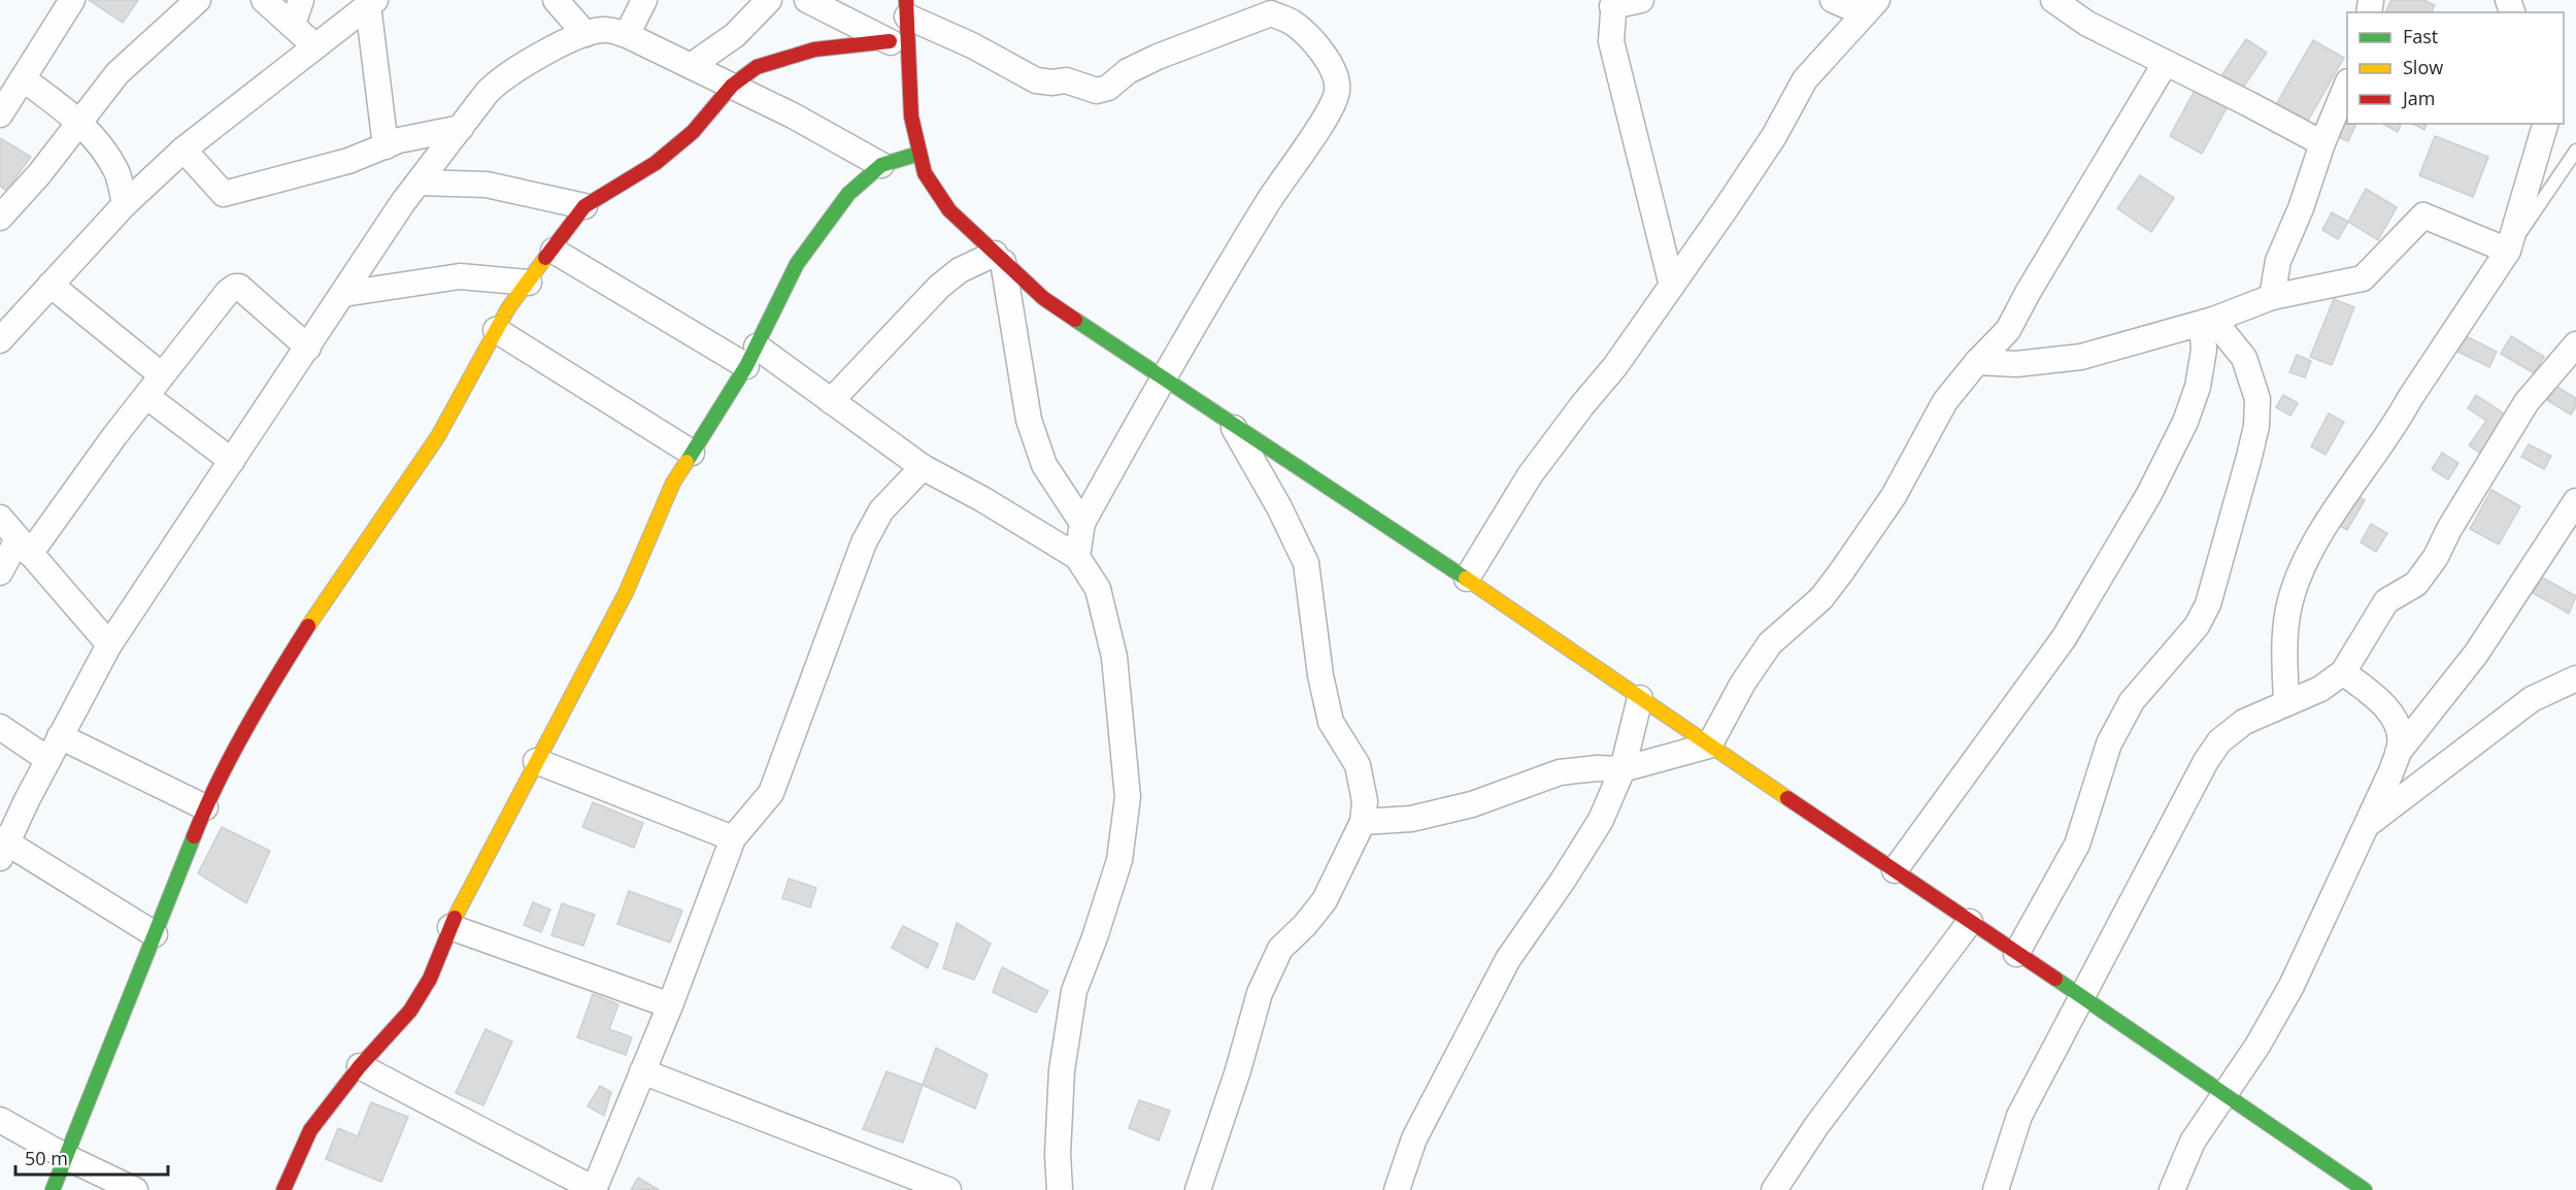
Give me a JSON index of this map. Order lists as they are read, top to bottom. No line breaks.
{"legend":["Fast","Slow","Jam"],"scale_bar":"50 m"}
